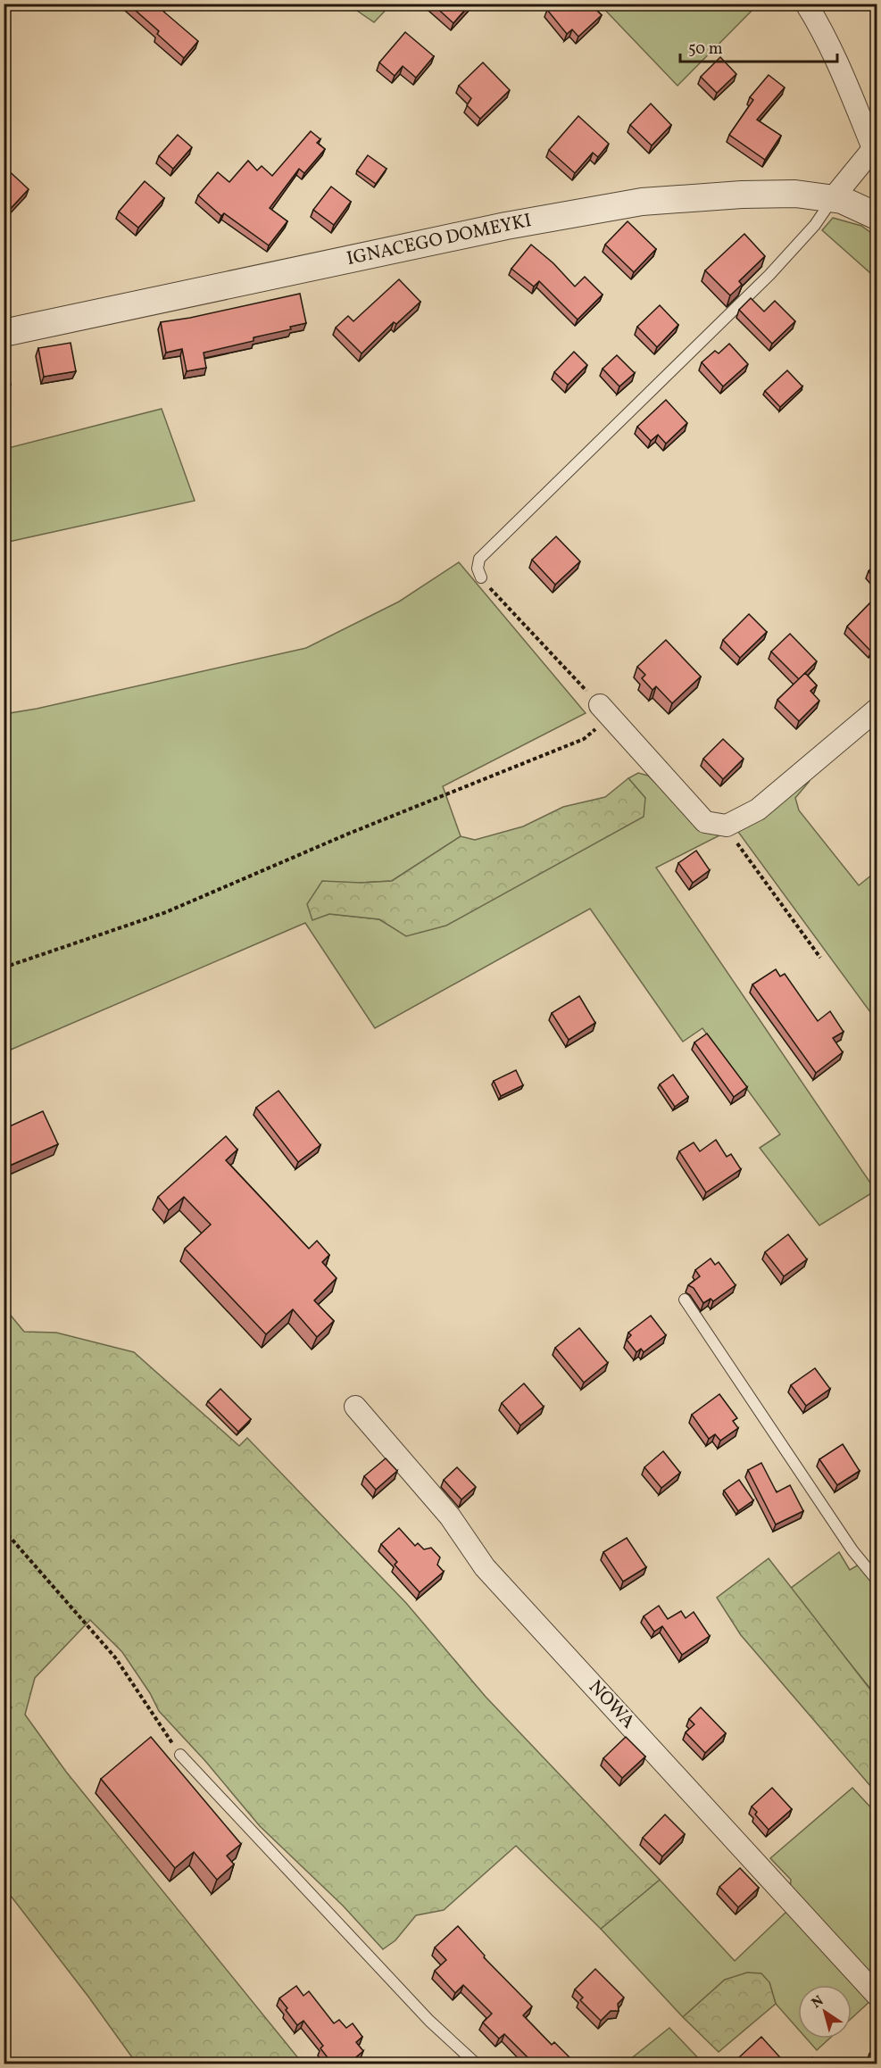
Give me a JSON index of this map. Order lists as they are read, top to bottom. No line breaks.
{"streets":{"street":["IGNACEGO DOMEYKI","NOWA"]},"scale_bar":"50 m","north":"top left"}
